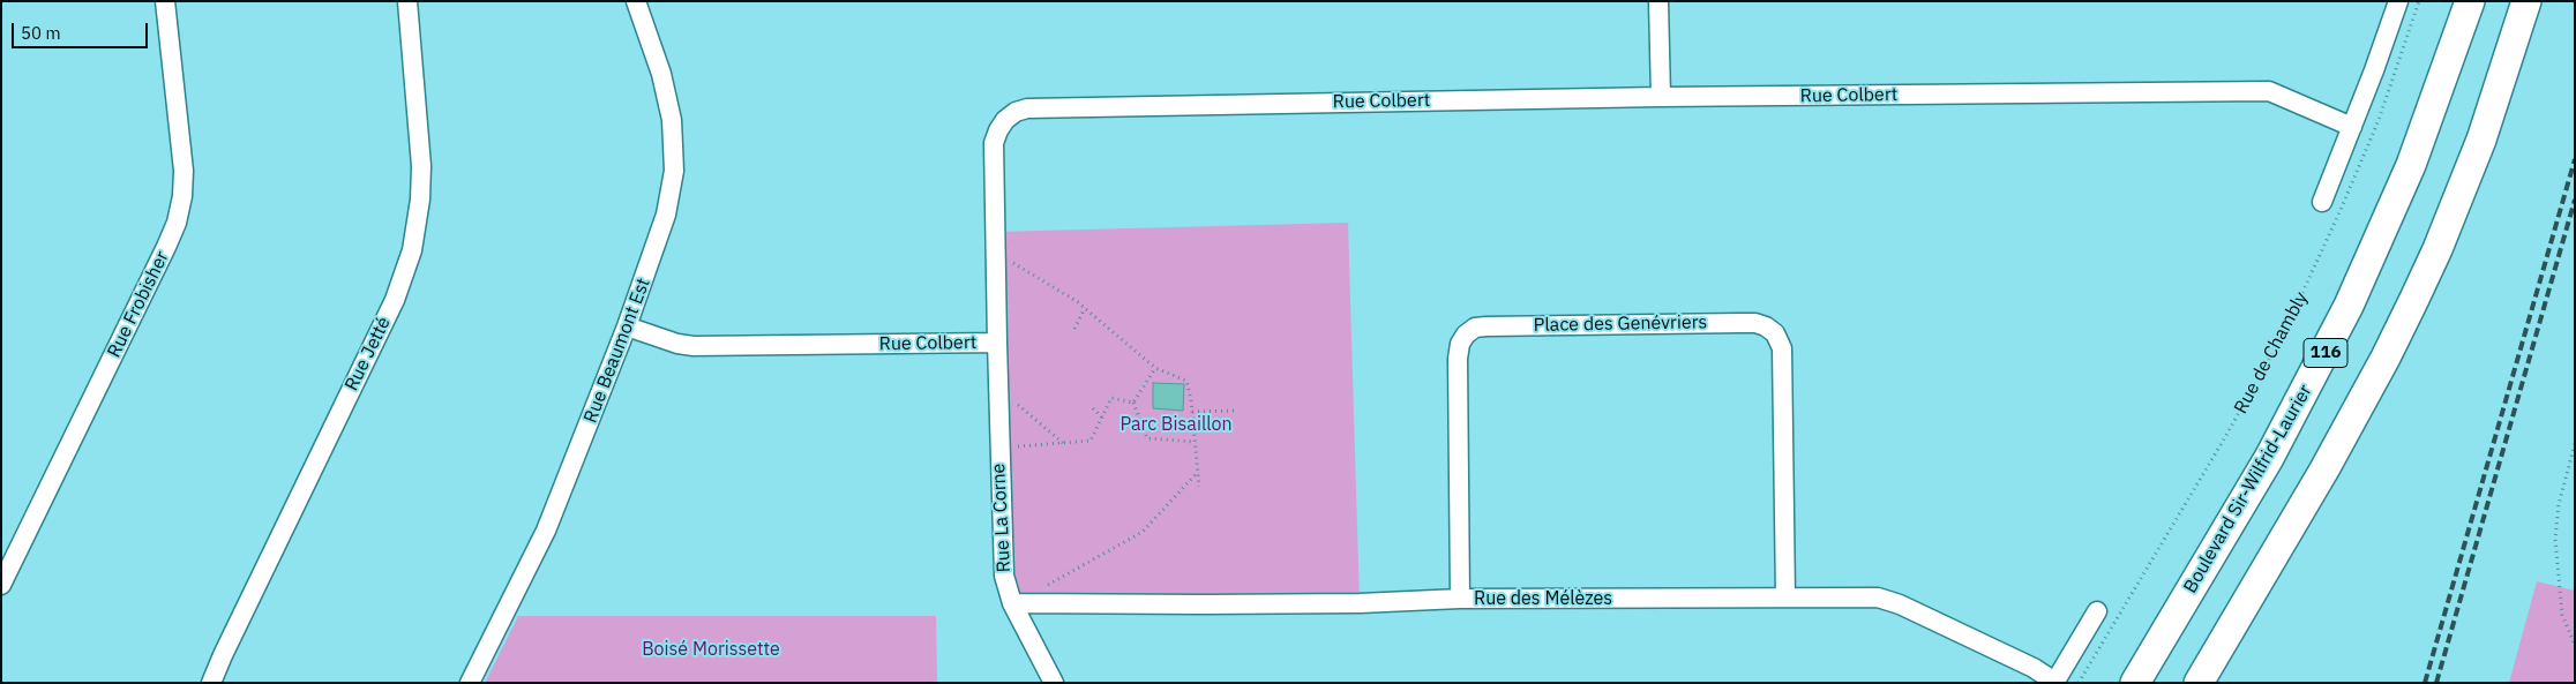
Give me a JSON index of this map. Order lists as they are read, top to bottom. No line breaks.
{"streets":{"main road":["116","Boulevard Sir-Wilfrid-Laurier"],"street":["Rue Colbert","Rue Frobisher","Place des Genévriers","Rue Beaumont Est","Rue Jetté","Rue La Corne","Rue des Mélèzes"],"path":["Rue de Chambly"]},"crossings":[["Rue Colbert","Rue Beaumont Est"],["Rue Colbert","Rue La Corne"],["Place des Genévriers","Rue des Mélèzes"],["Rue La Corne","Rue des Mélèzes"]],"parks":["Parc Bisaillon","Boisé Morissette"],"scale_bar":"50 m"}
